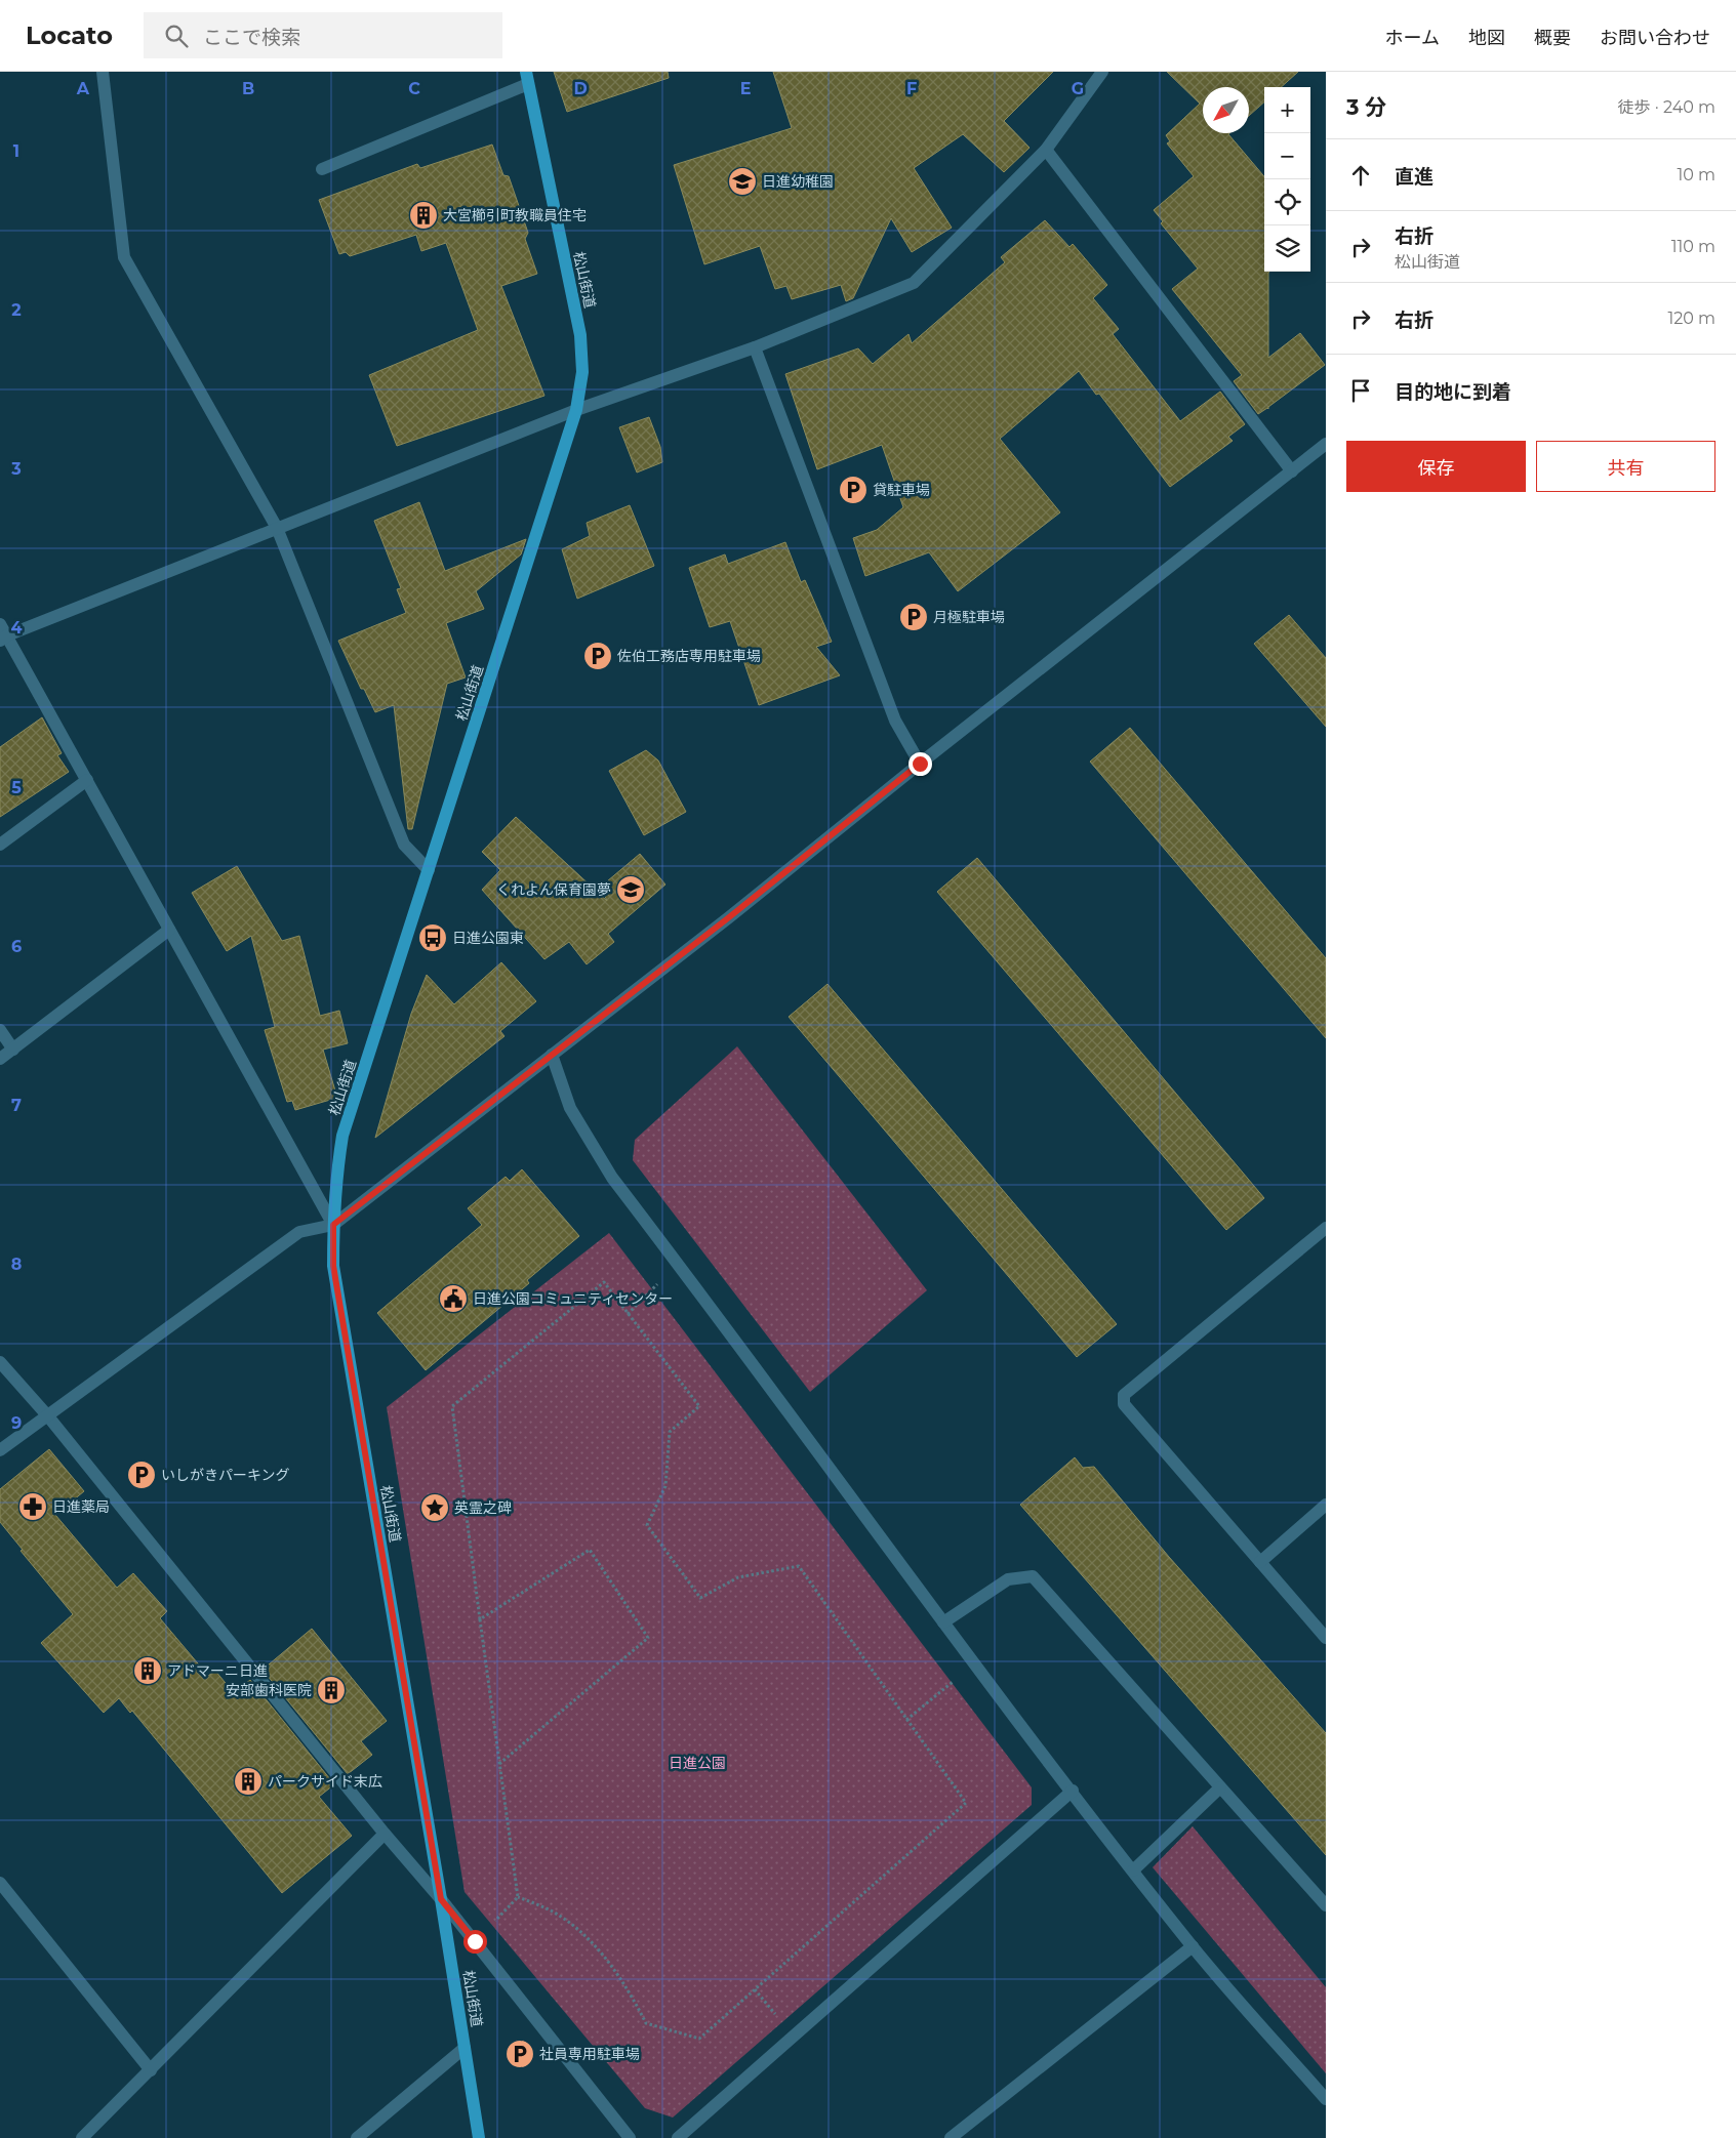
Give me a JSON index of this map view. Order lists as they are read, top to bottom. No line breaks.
{"streets":{"main road":["松山街道"]},"parks":["日進公園"],"places":{"school or university":["日進幼稚園","くれよん保育園夢"],"building":["大宮櫛引町教職員住宅","アドマーニ日進","安部歯科医院","パークサイド末広"],"parking":["貸駐車場","月極駐車場","佐伯工務店専用駐車場","いしがきパーキング","社員専用駐車場"],"bus stop":["日進公園東"],"public building":["日進公園コミュニティセンター"],"pharmacy":["日進薬局"],"place":["英霊之碑"]},"north":"bottom left","page":{"header":"Locato","search":"ここで検索","nav":["ホーム","地図","概要","お問い合わせ"],"heading":["3 分","徒歩 · 240 m"],"map_buttons":["+","−"],"list":[["直進","10 m"],["右折","松山街道","110 m"],["右折","120 m"],"目的地に到着"],"buttons":["保存","共有"]},"grid":{"columns":["A","B","C","D","E","F","G"],"rows":["1","2","3","4","5","6","7","8","9"]}}
